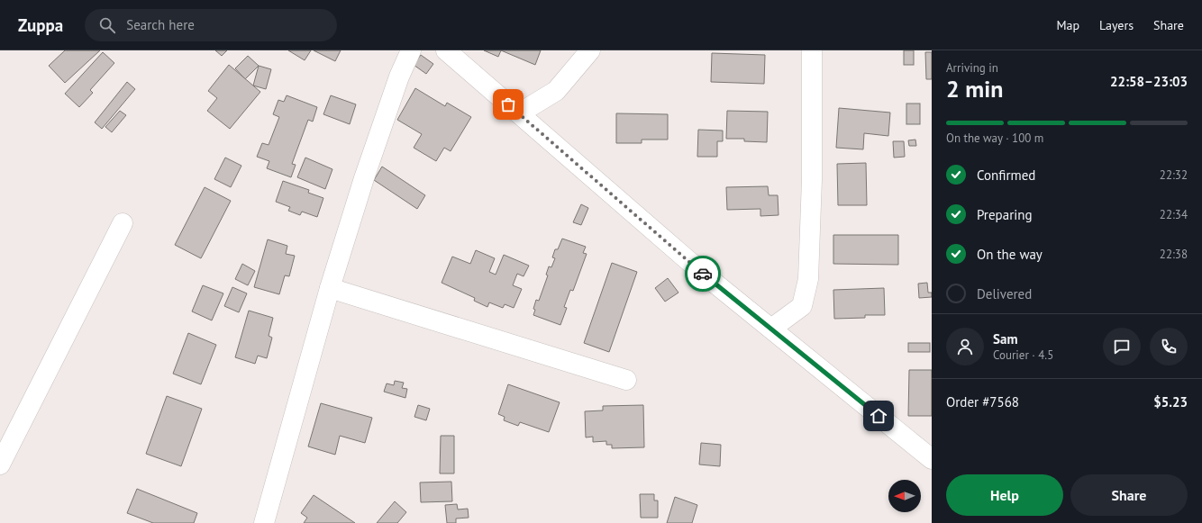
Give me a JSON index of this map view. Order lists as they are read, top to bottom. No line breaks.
{"north":"left","page":{"header":"Zuppa","search":"Search here","nav":["Map","Layers","Share"],"heading":["2 min","Arriving in","22:58–23:03"],"panel":["Sam","Courier · 4.5","Order #7568","$5.23"],"bar":"On the way · 100 m","list":[["Confirmed","22:32"],["Preparing","22:34"],["On the way","22:38"],"Delivered"],"buttons":["Help","Share"]}}
